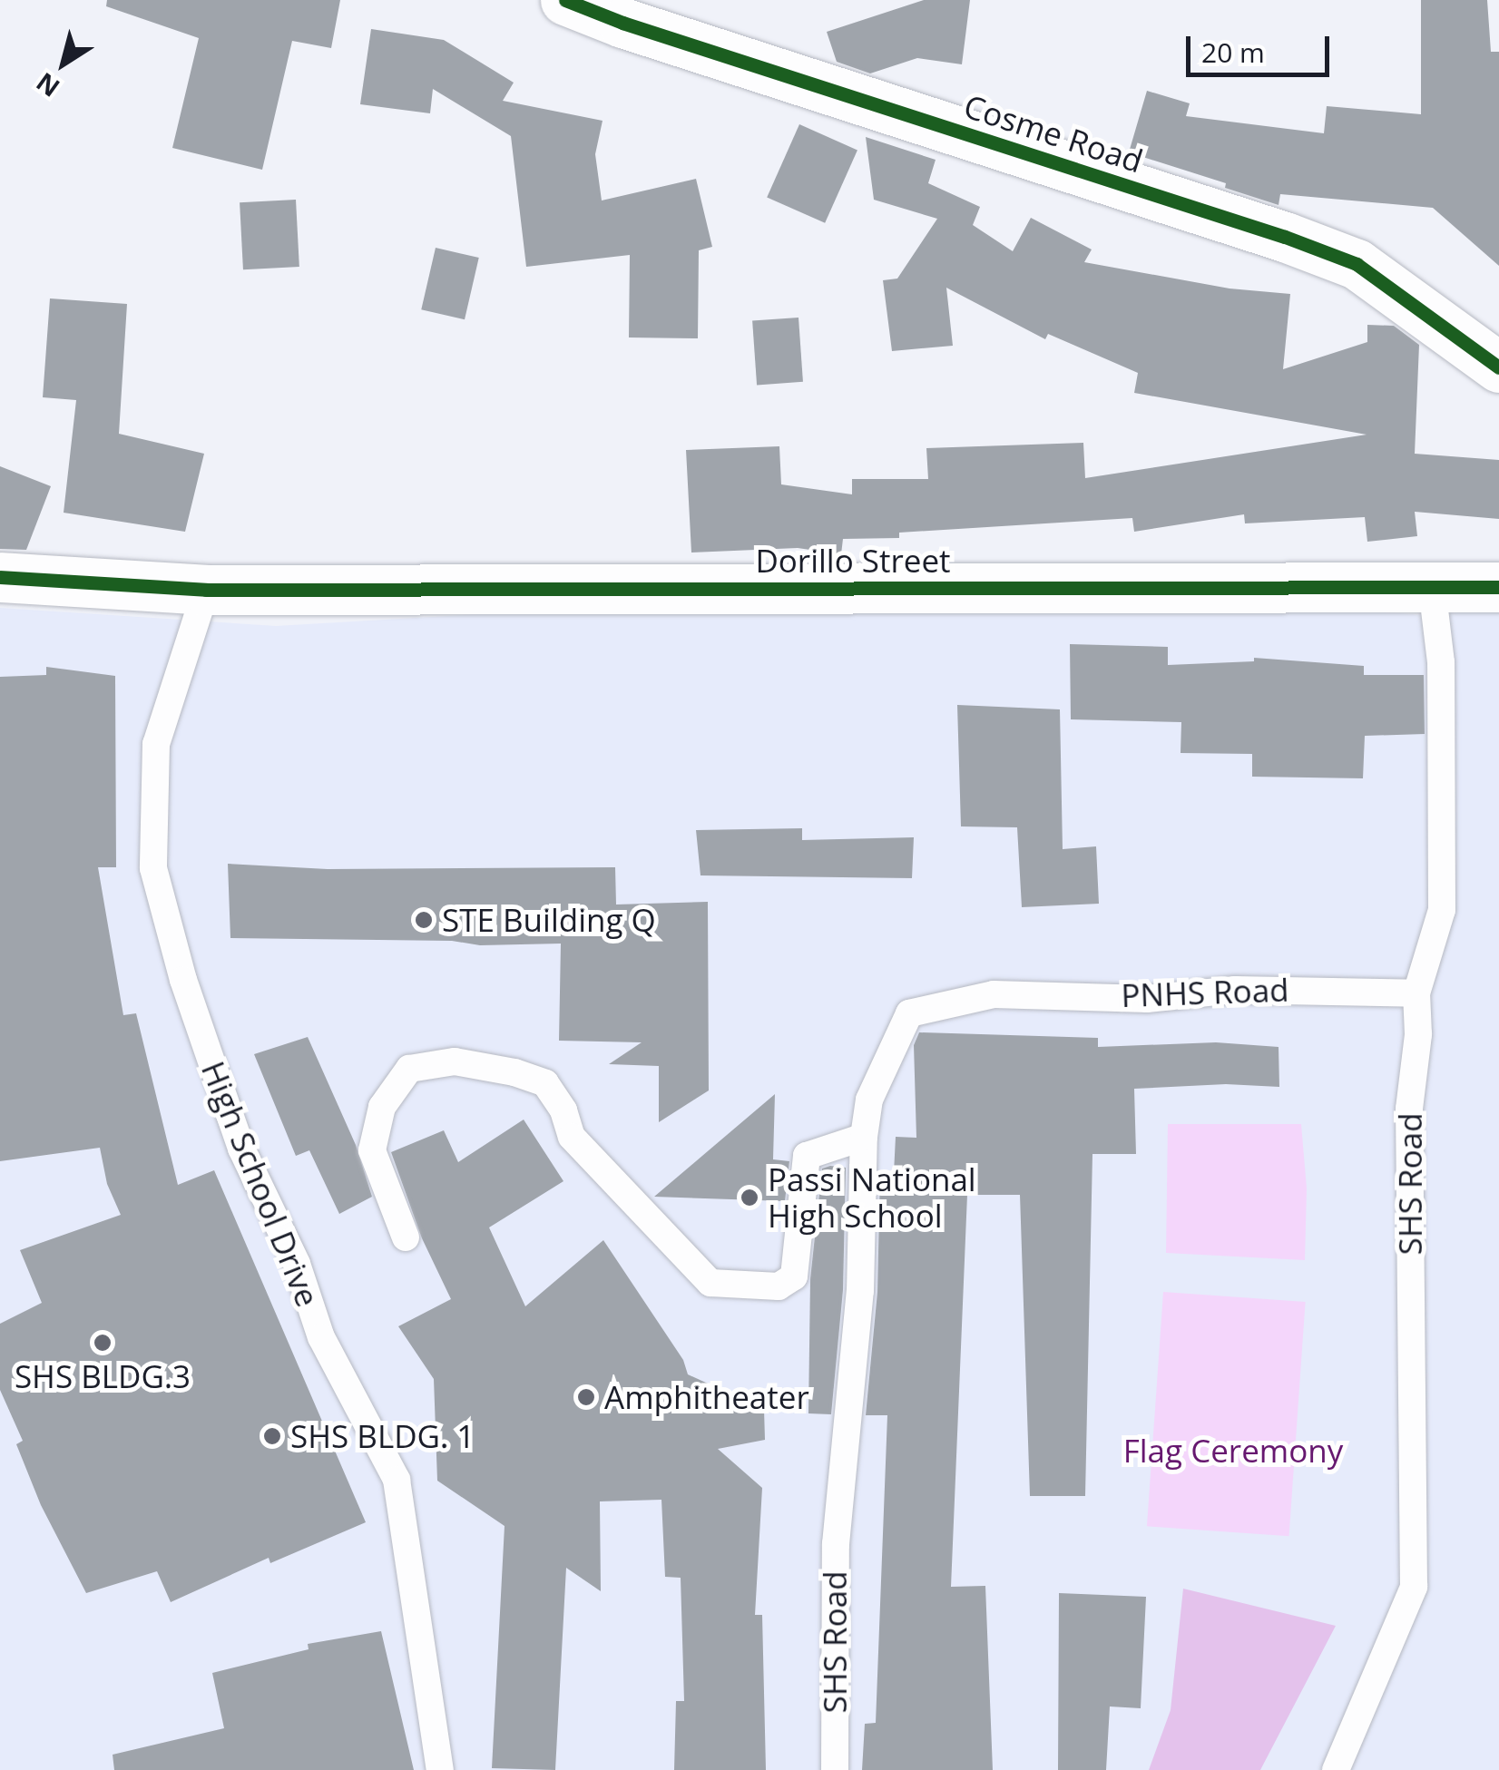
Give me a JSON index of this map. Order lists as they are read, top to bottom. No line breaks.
{"streets":{"street":["Cosme Road","Dorillo Street"],"lane":["PNHS Road","High School Drive","SHS Road"]},"crossings":[["Dorillo Street","High School Drive"],["Dorillo Street","SHS Road"],["PNHS Road","SHS Road"]],"parks":["Flag Ceremony"],"places":["STE Building Q","Passi National High School","SHS BLDG.3","Amphitheater","SHS BLDG. 1"],"scale_bar":"20 m","north":"bottom left"}
